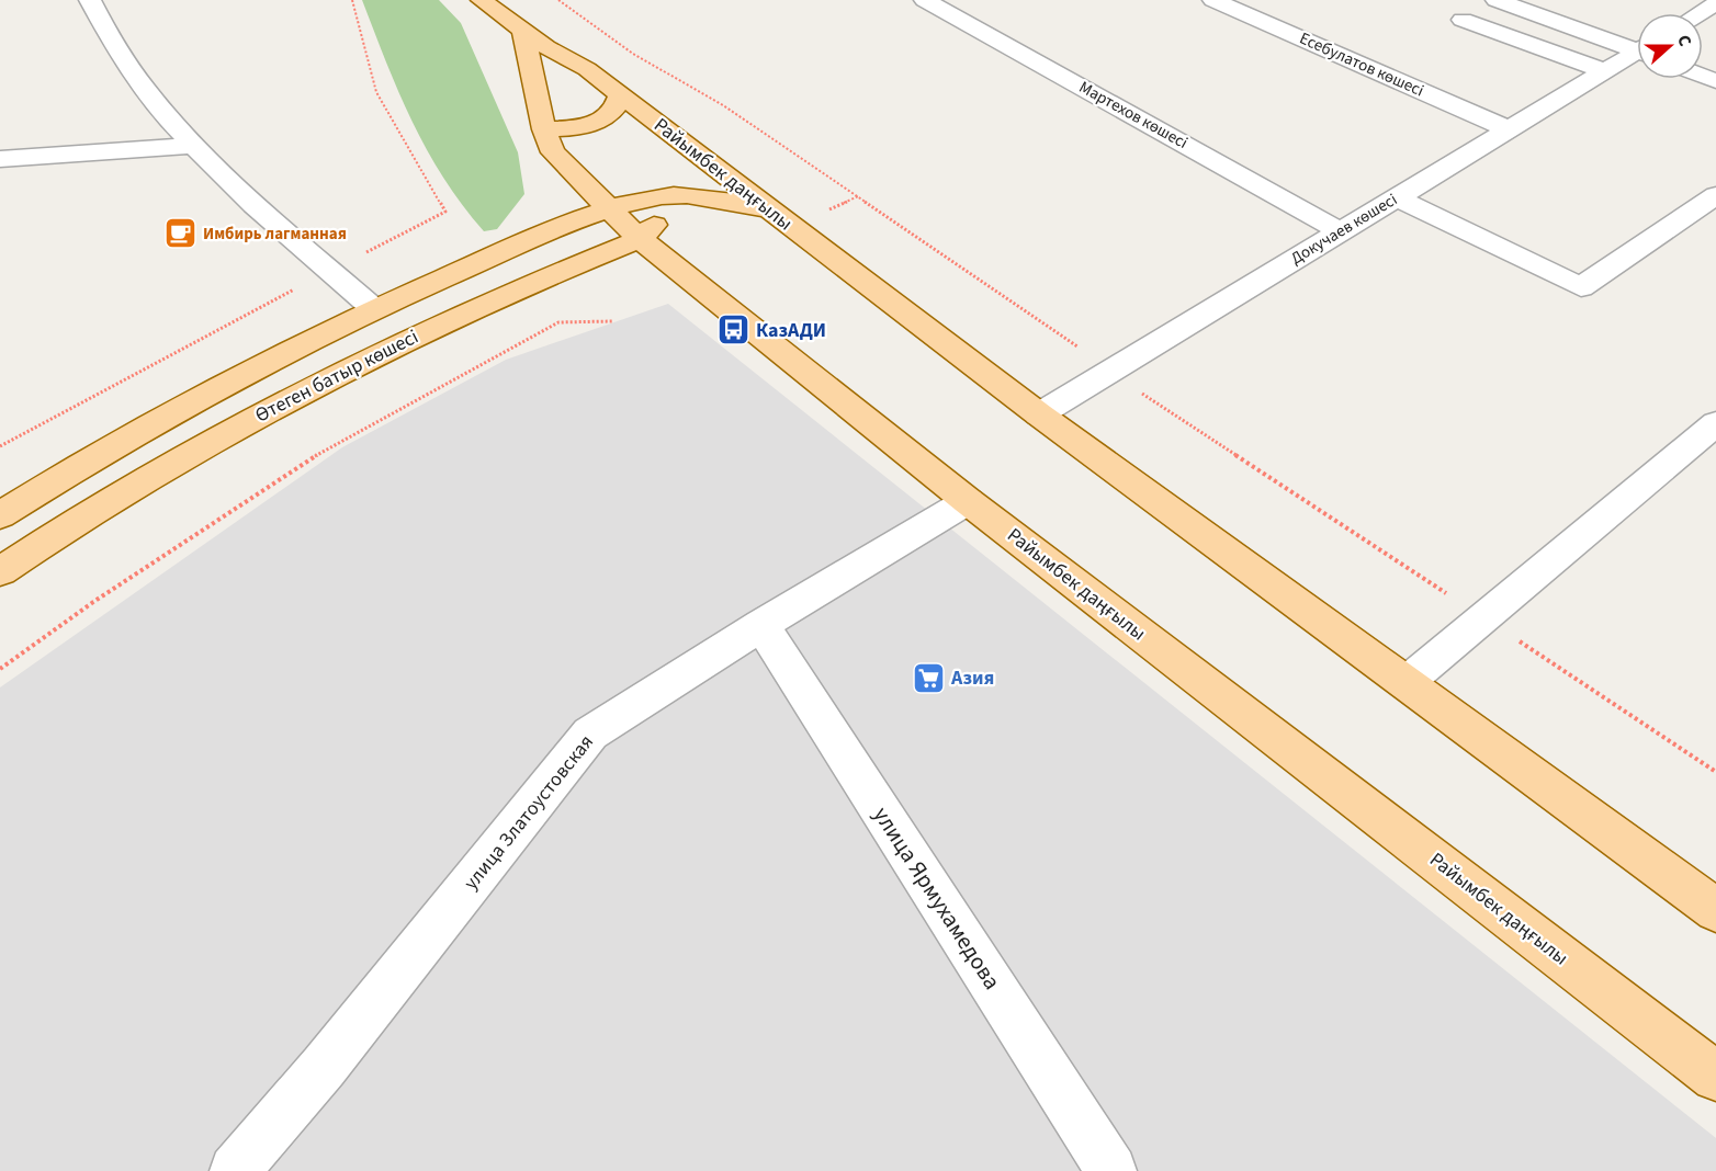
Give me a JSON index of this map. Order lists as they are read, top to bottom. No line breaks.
{"streets":{"main road":["Райымбек даңғылы","Өтеген батыр көшесі"],"street":["Есебулатов көшесі","Мартехов көшесі","Докучаев көшесі","улица Златоустовская","улица Ярмухамедова"]},"crossings":[["Есебулатов көшесі","Докучаев көшесі"],["Мартехов көшесі","Докучаев көшесі"],["Райымбек даңғылы","Докучаев көшесі"],["Райымбек даңғылы","Өтеген батыр көшесі"],["Райымбек даңғылы","улица Златоустовская"],["улица Златоустовская","улица Ярмухамедова"]],"places":{"cafe":["Имбирь лагманная"],"bus stop":["КазАДИ"],"supermarket":["Азия"]},"north":"right"}
